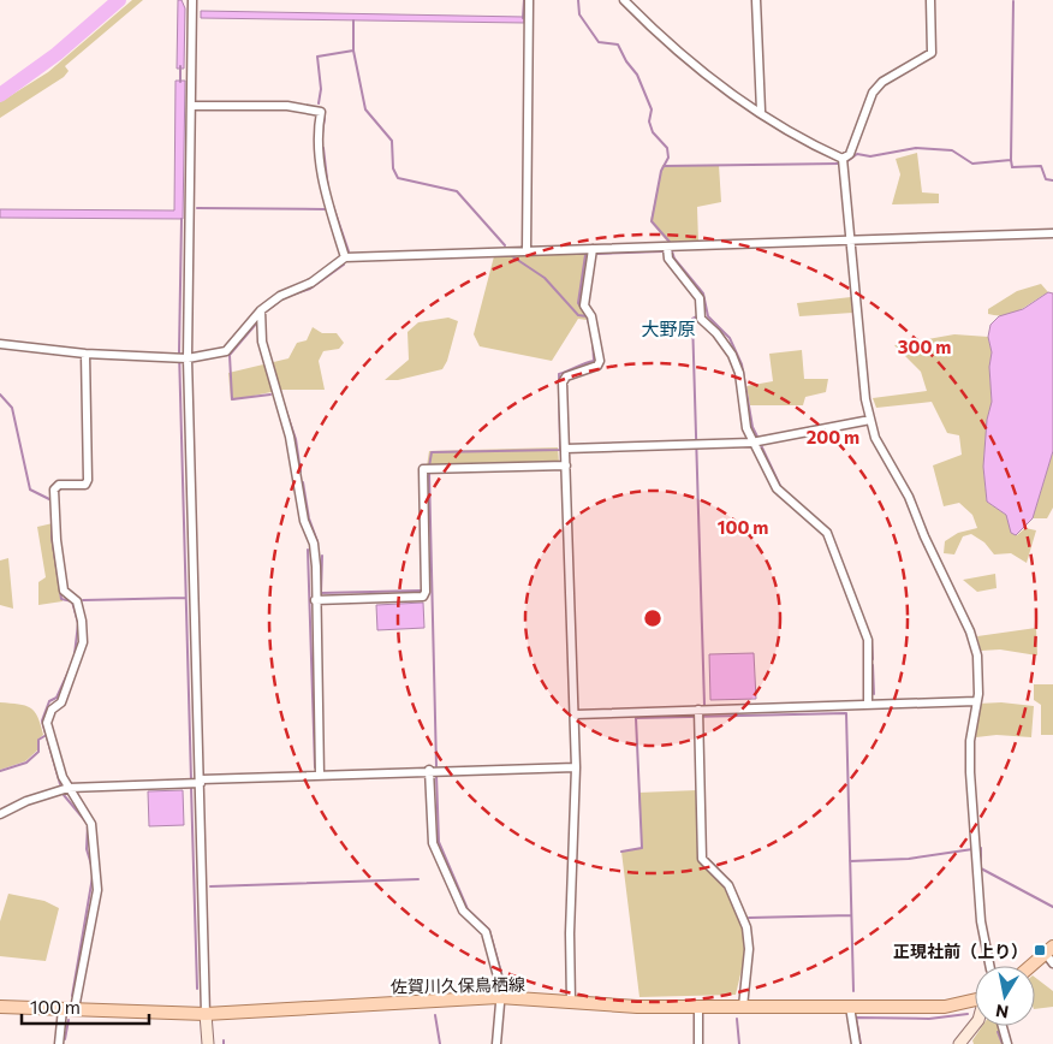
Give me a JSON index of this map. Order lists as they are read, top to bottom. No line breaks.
{"streets":{"main road":["佐賀川久保鳥栖線"]},"districts":["大野原"],"places":{"transit":["正現社前（上り）"]},"scale_bar":"100 m","north":"bottom","rings":["300 m","200 m","100 m"]}
